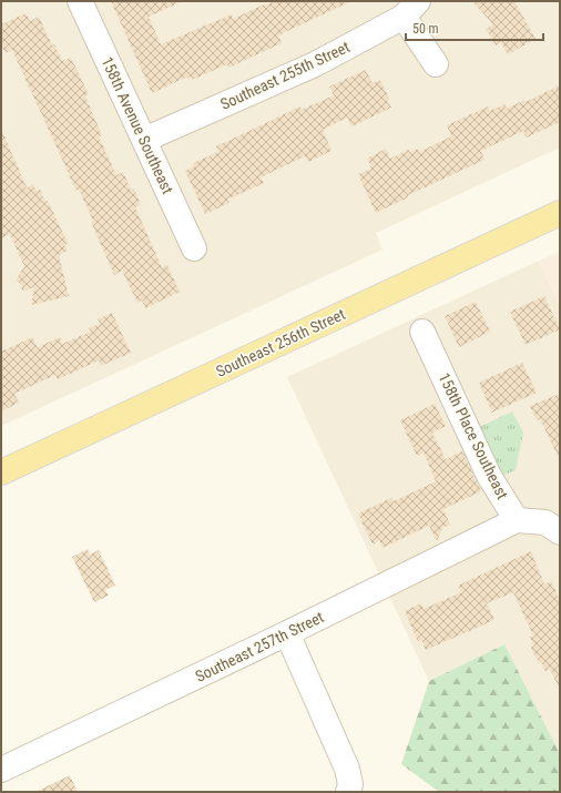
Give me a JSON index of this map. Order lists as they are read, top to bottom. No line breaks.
{"streets":{"main road":["Southeast 256th Street"],"street":["Southeast 255th Street","158th Avenue Southeast","158th Place Southeast","Southeast 257th Street"]},"crossings":[["Southeast 255th Street","158th Avenue Southeast"],["158th Place Southeast","Southeast 257th Street"]],"scale_bar":"50 m"}
